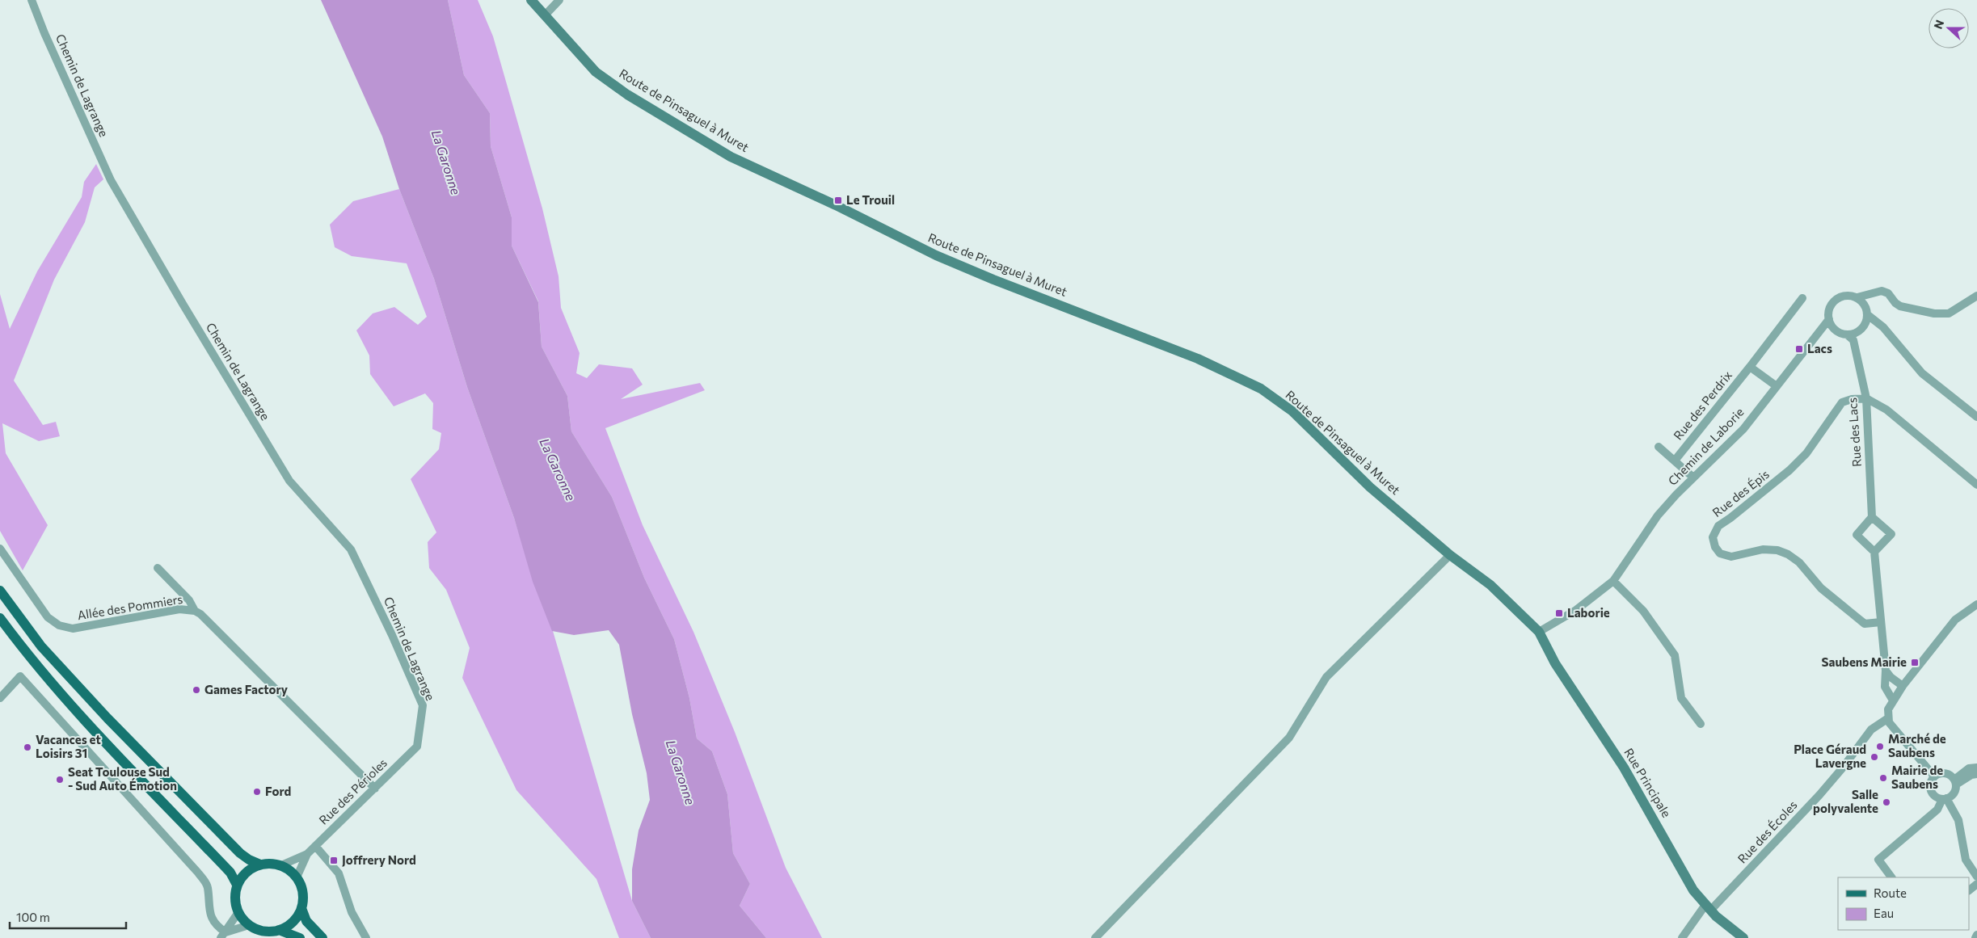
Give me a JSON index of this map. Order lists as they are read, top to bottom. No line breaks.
{"streets":{"street":["Chemin de Lagrange","Route de Pinsaguel à Muret","Rue des Perdrix","Rue des Lacs","Chemin de Laborie","Rue des Épis","Allée des Pommiers","Rue Principale","Rue des Périoles","Rue des Écoles"]},"crossings":[["Chemin de Lagrange","Rue des Périoles"],["Route de Pinsaguel à Muret","Chemin de Laborie"],["Route de Pinsaguel à Muret","Rue Principale"],["Rue des Perdrix","Chemin de Laborie"],["Rue des Lacs","Chemin de Laborie"],["Rue des Lacs","Rue des Épis"],["Chemin de Laborie","Rue Principale"],["Allée des Pommiers","Rue des Périoles"],["Rue Principale","Rue des Écoles"]],"water":["La Garonne"],"places":{"transit":["Le Trouil","Lacs","Laborie","Saubens Mairie","Joffrery Nord"],"other":["Games Factory","Marché de Saubens","Vacances et Loisirs 31","Place Géraud Lavergne","Mairie de Saubens","Seat Toulouse Sud - Sud Auto Émotion","Ford","Salle polyvalente"]},"legend":["Route","Eau"],"scale_bar":"100 m","north":"left"}
